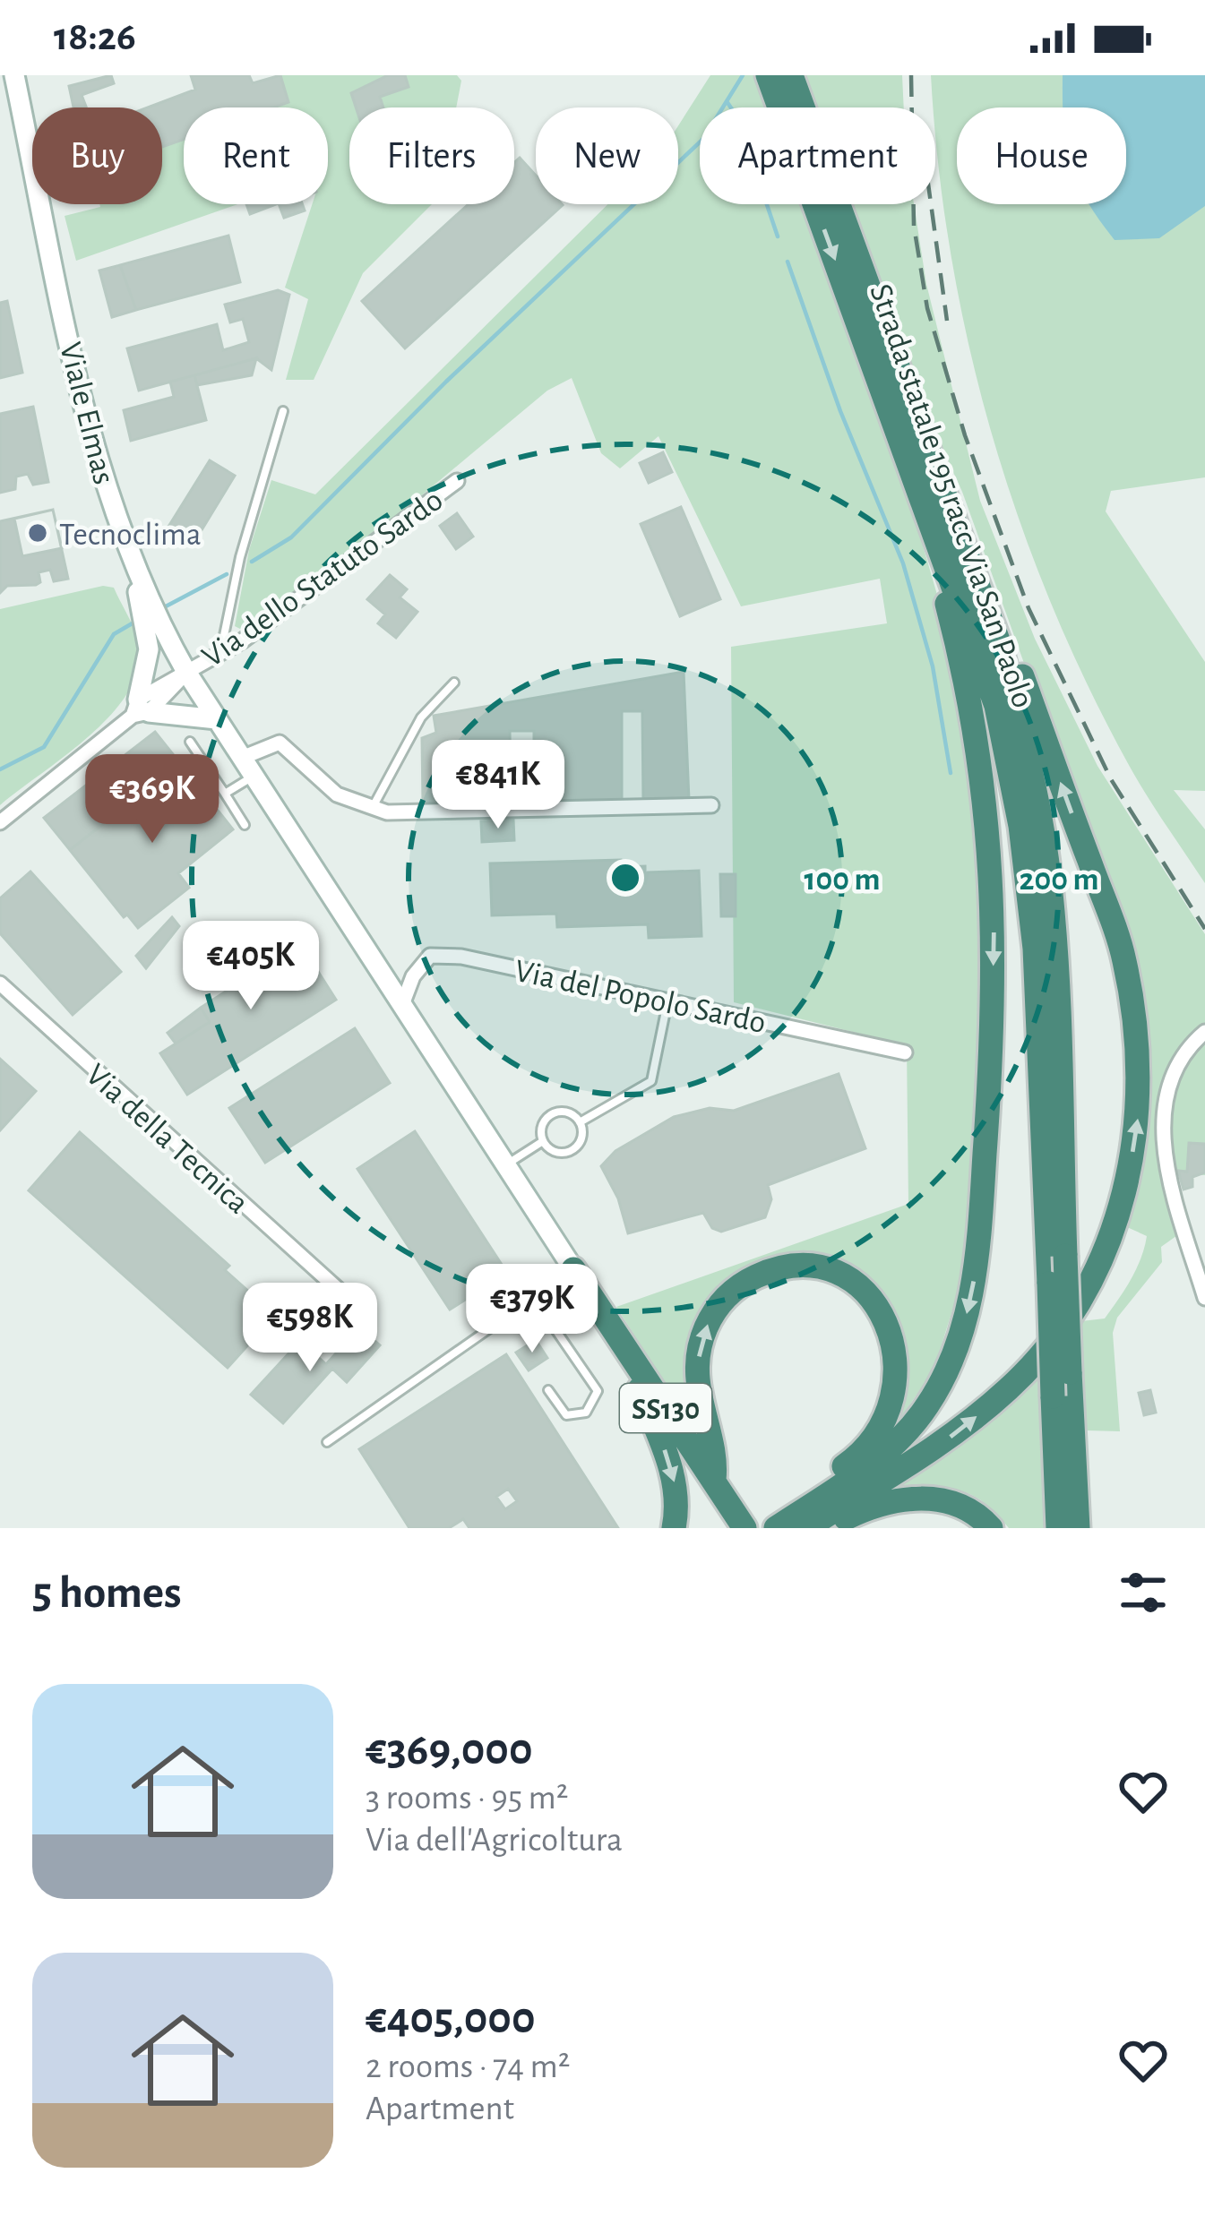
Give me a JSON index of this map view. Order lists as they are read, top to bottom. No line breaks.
{"streets":{"highway":["Strada statale 195 racc Via San Paolo","SS130"],"main road":["Viale Elmas"],"street":["Via dello Statuto Sardo","Via del Popolo Sardo","Via della Tecnica"]},"crossings":[["Viale Elmas","Via dello Statuto Sardo"],["Viale Elmas","Via del Popolo Sardo"],["Viale Elmas","SS130"]],"places":["Tecnoclima"],"page":{"status":"18:26","chip":["Buy","Rent","Filters","New","Apartment","House"],"price":["€841K","€369K","€405K","€379K","€598K"],"heading":"5 homes","list":[{"name":"€369,000","note":"3 rooms · 95 m² · Via dell'Agricoltura"},{"name":"€405,000","note":"2 rooms · 74 m² · Apartment"}]},"rings":["100 m","200 m"]}
